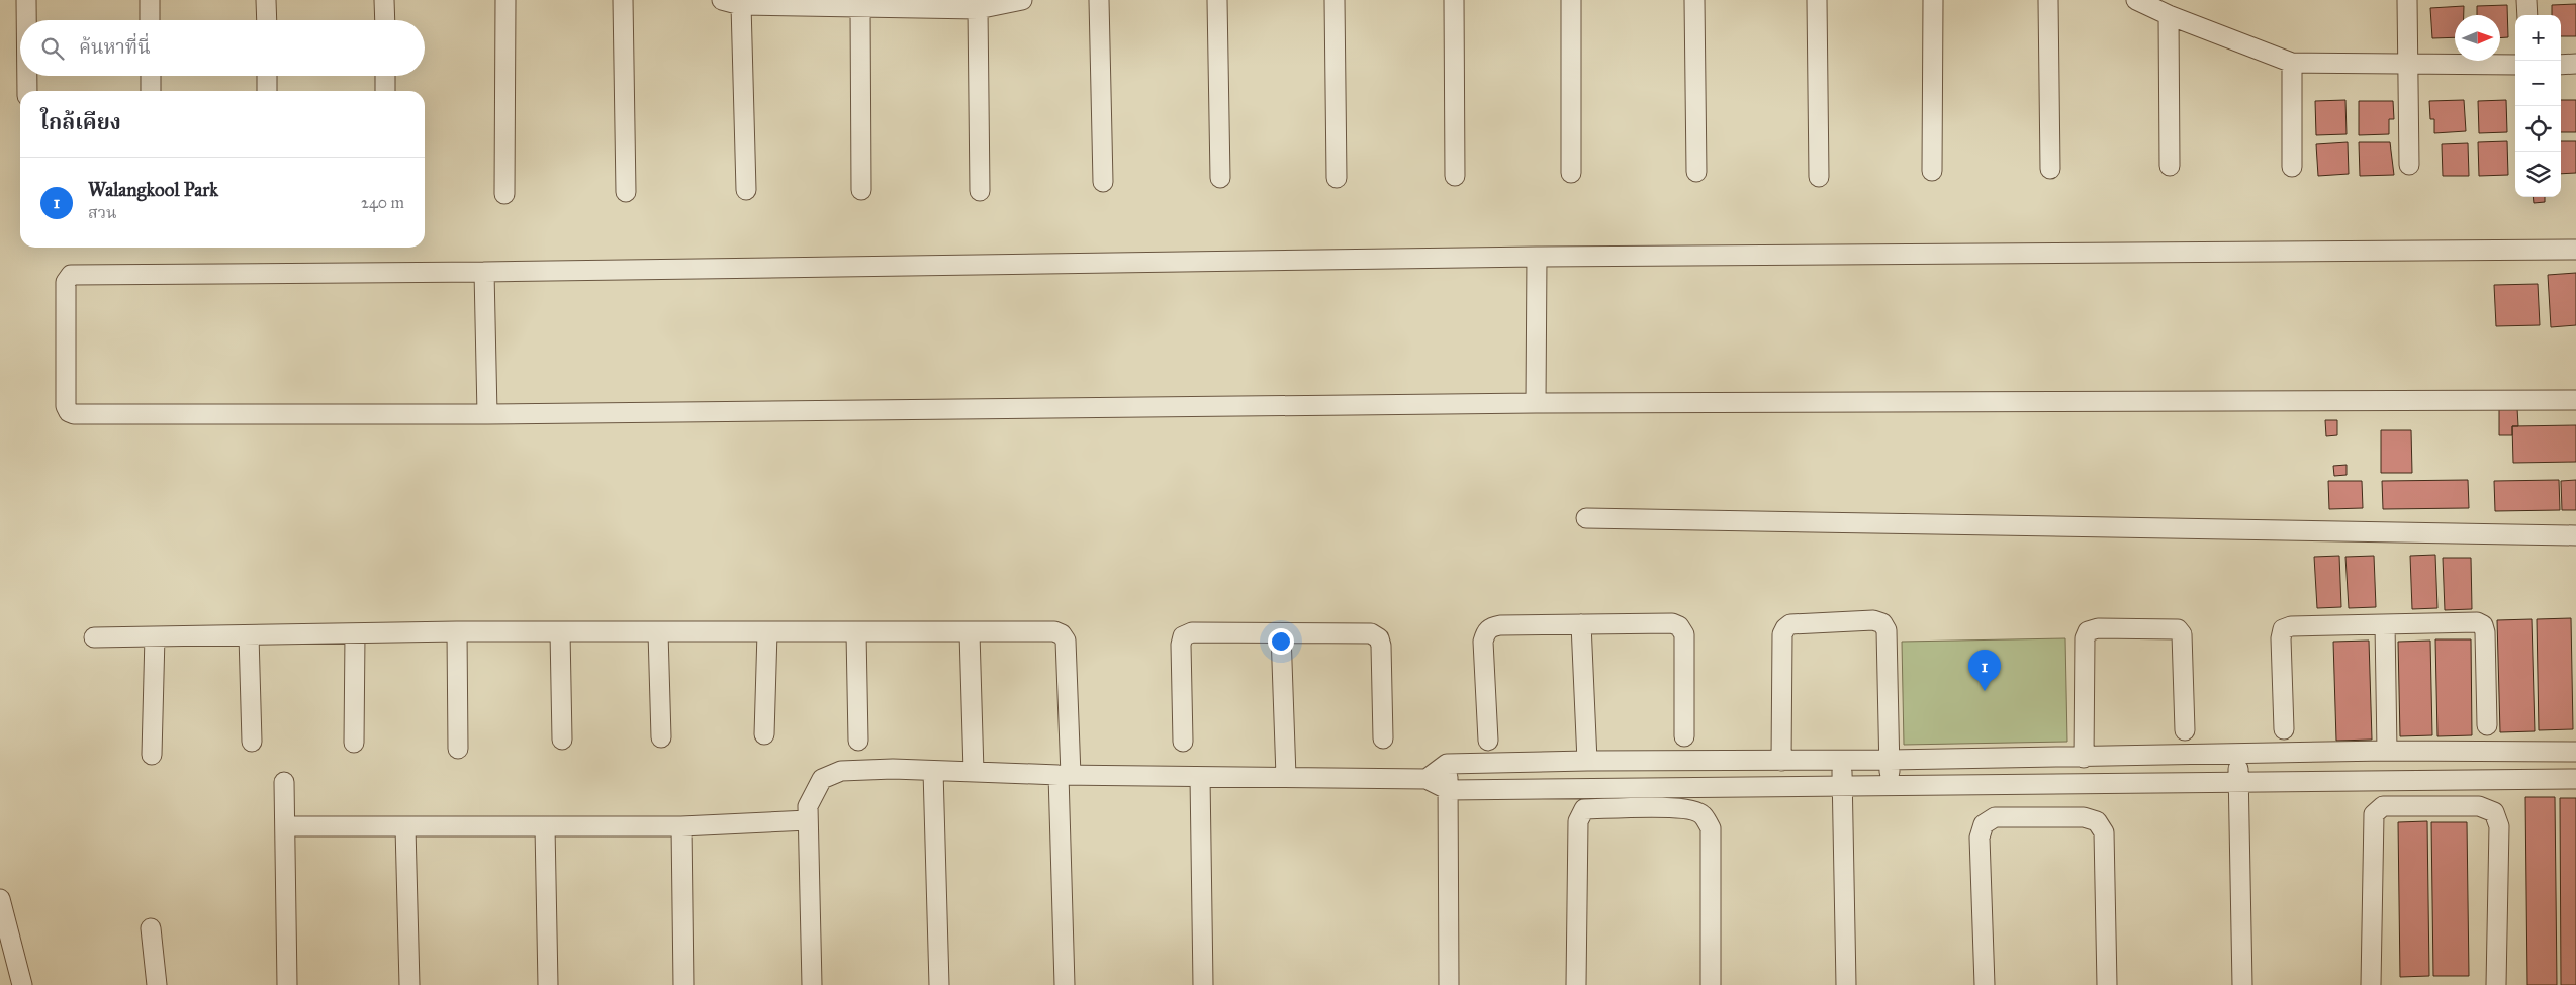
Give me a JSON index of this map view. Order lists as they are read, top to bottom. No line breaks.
{"north":"right","page":{"map_buttons":["+","−"],"search":"ค้นหาที่นี่","heading":"ใกล้เคียง","list":[{"mark":"1","name":"Walangkool Park","note":"สวน","value":"240 m"}],"pins":"1"}}
